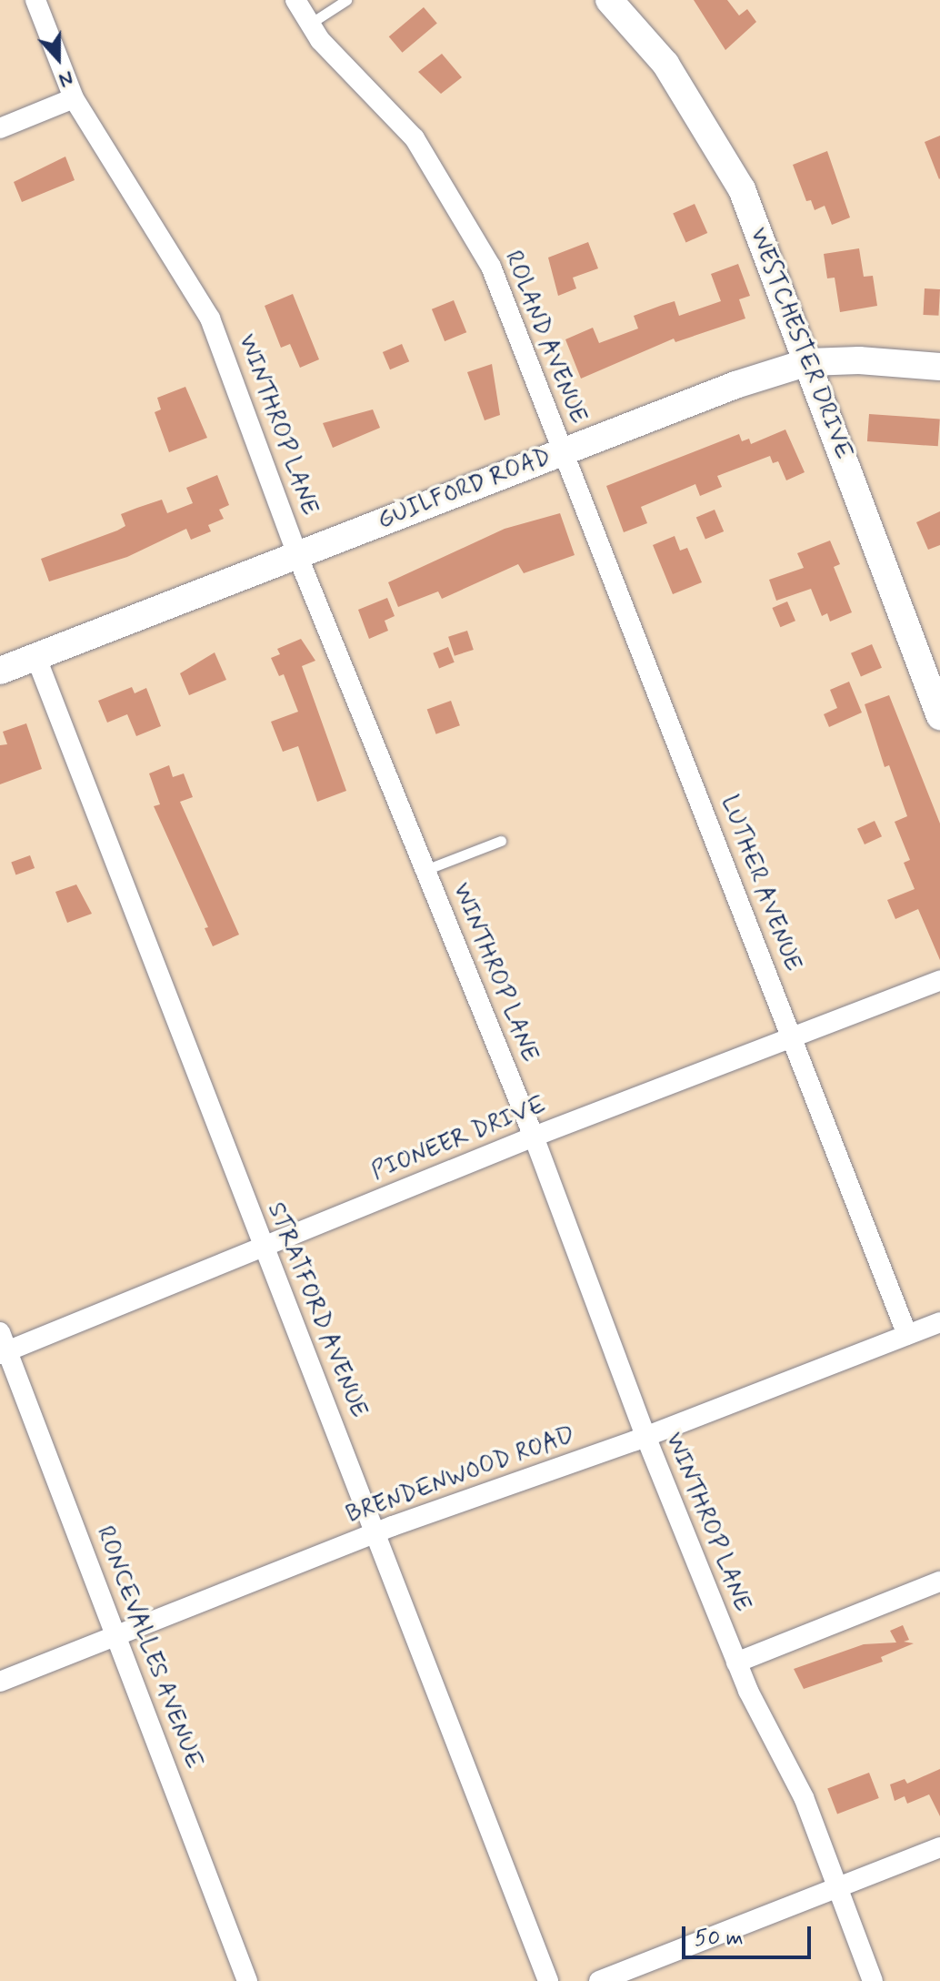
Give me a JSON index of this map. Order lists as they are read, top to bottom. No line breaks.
{"streets":{"street":["ROLAND AVENUE","WESTCHESTER DRIVE","WINTHROP LANE","GUILFORD ROAD","LUTHER AVENUE","PIONEER DRIVE","STRATFORD AVENUE","BRENDENWOOD ROAD","RONCEVALLES AVENUE"]},"crossings":[["ROLAND AVENUE","GUILFORD ROAD"],["ROLAND AVENUE","LUTHER AVENUE"],["WESTCHESTER DRIVE","GUILFORD ROAD"],["WINTHROP LANE","GUILFORD ROAD"],["WINTHROP LANE","PIONEER DRIVE"],["WINTHROP LANE","BRENDENWOOD ROAD"],["GUILFORD ROAD","LUTHER AVENUE"],["GUILFORD ROAD","STRATFORD AVENUE"],["LUTHER AVENUE","PIONEER DRIVE"],["LUTHER AVENUE","BRENDENWOOD ROAD"],["PIONEER DRIVE","STRATFORD AVENUE"],["PIONEER DRIVE","RONCEVALLES AVENUE"],["STRATFORD AVENUE","BRENDENWOOD ROAD"],["BRENDENWOOD ROAD","RONCEVALLES AVENUE"]],"scale_bar":"50 m","north":"bottom"}
